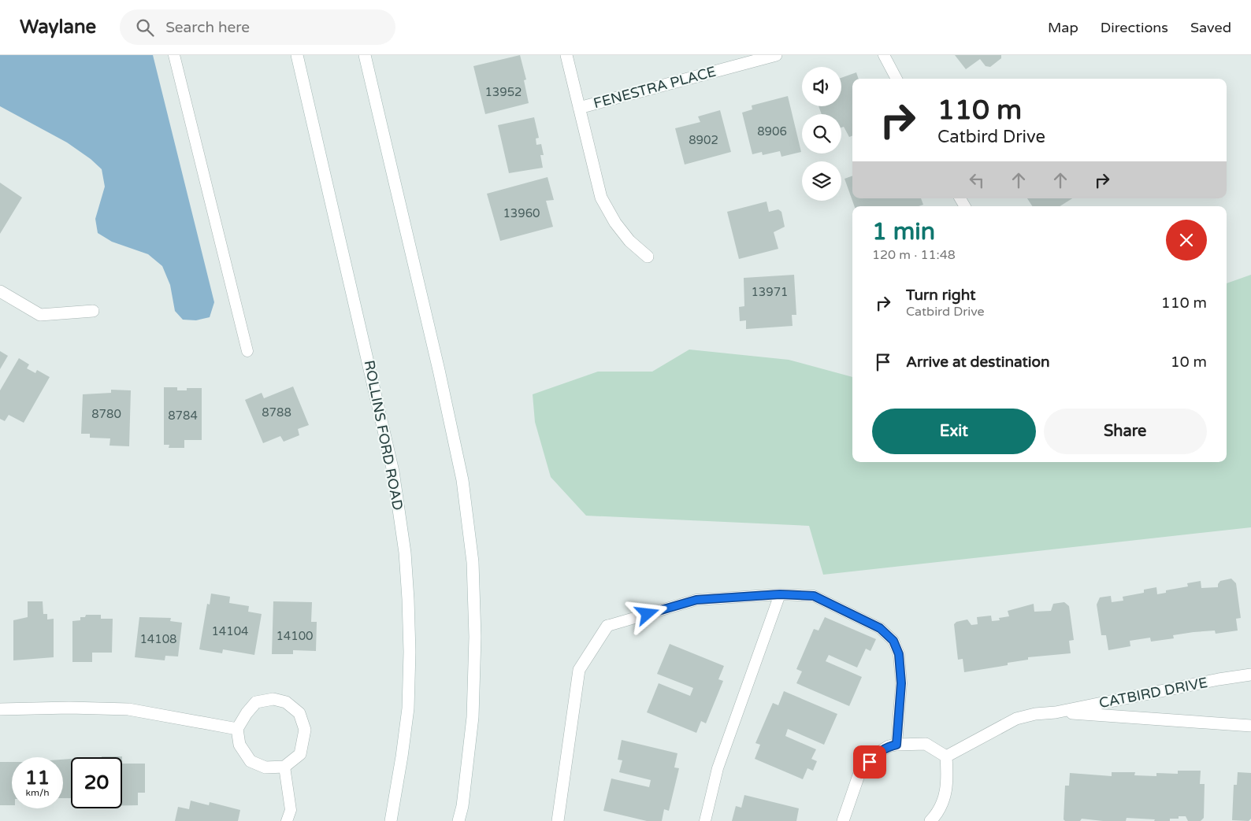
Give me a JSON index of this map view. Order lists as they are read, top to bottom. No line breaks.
{"streets":{"street":["FENESTRA PLACE","ROLLINS FORD ROAD","CATBIRD DRIVE"]},"house_numbers":["13952","8906","8902","13960","13971","8788","8780","8784","14104","14100","14108"],"page":{"header":"Waylane","search":"Search here","nav":["Map","Directions","Saved"],"turn":["110 m","Catbird Drive"],"heading":["1 min","120 m · 11:48"],"list":[{"name":"Turn right","note":"Catbird Drive","value":"110 m"},{"name":"Arrive at destination","value":"10 m"}],"buttons":["Exit","Share"],"speed":"11 km/h","limit":"20"}}
